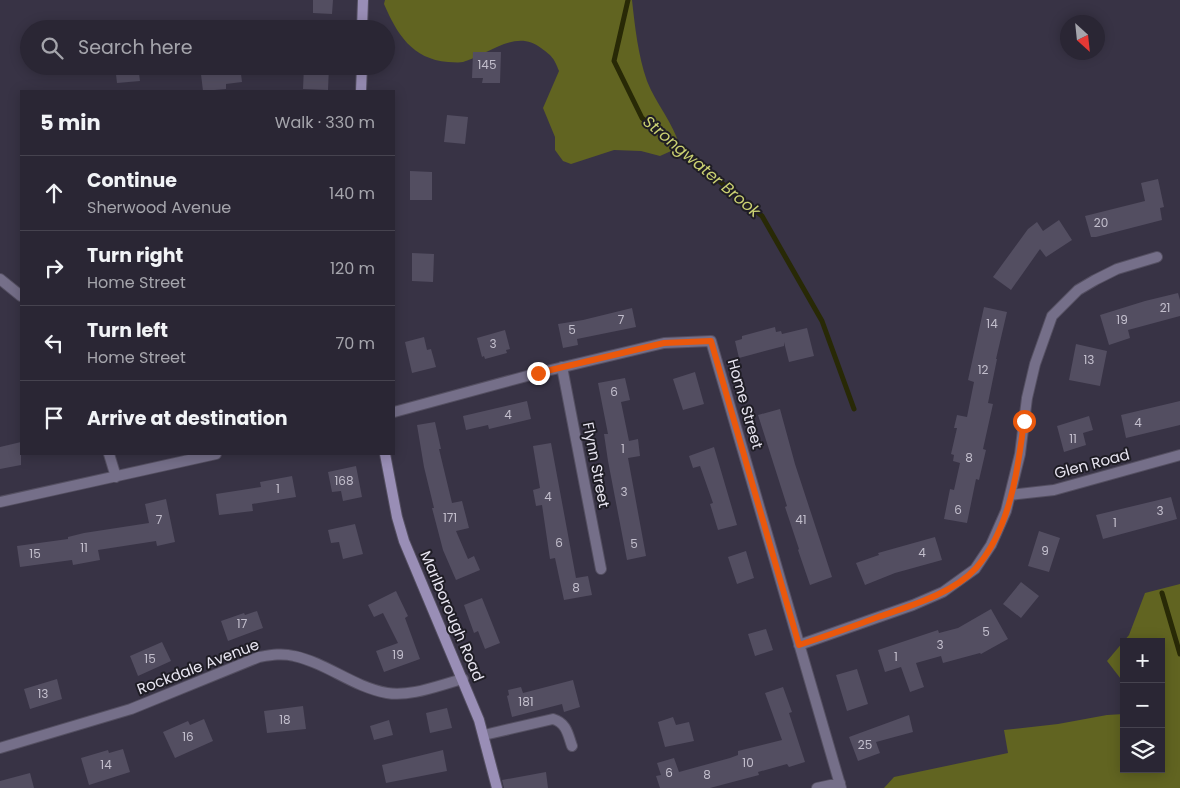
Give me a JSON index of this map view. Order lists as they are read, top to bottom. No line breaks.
{"streets":{"street":["Home Street","Glen Road","Flynn Street","Marlborough Road","Rockdale Avenue"]},"crossings":[["Home Street","Flynn Street"],["Marlborough Road","Rockdale Avenue"]],"water":["Strongwater Brook"],"house_numbers":["145","20","21","7","19","14","5","3","13","12","6","4","4","11","1","8","168","1","3","4","6","3","171","7","41","1","6","5","11","9","4","15","8","17","5","3","19","1","15","13","181","18","16","25","10","14","6","8"],"north":"bottom right","page":{"search":"Search here","heading":["5 min","Walk · 330 m"],"list":[["Continue","Sherwood Avenue","140 m"],["Turn right","Home Street","120 m"],["Turn left","Home Street","70 m"],"Arrive at destination"],"map_buttons":["+","−"]}}
